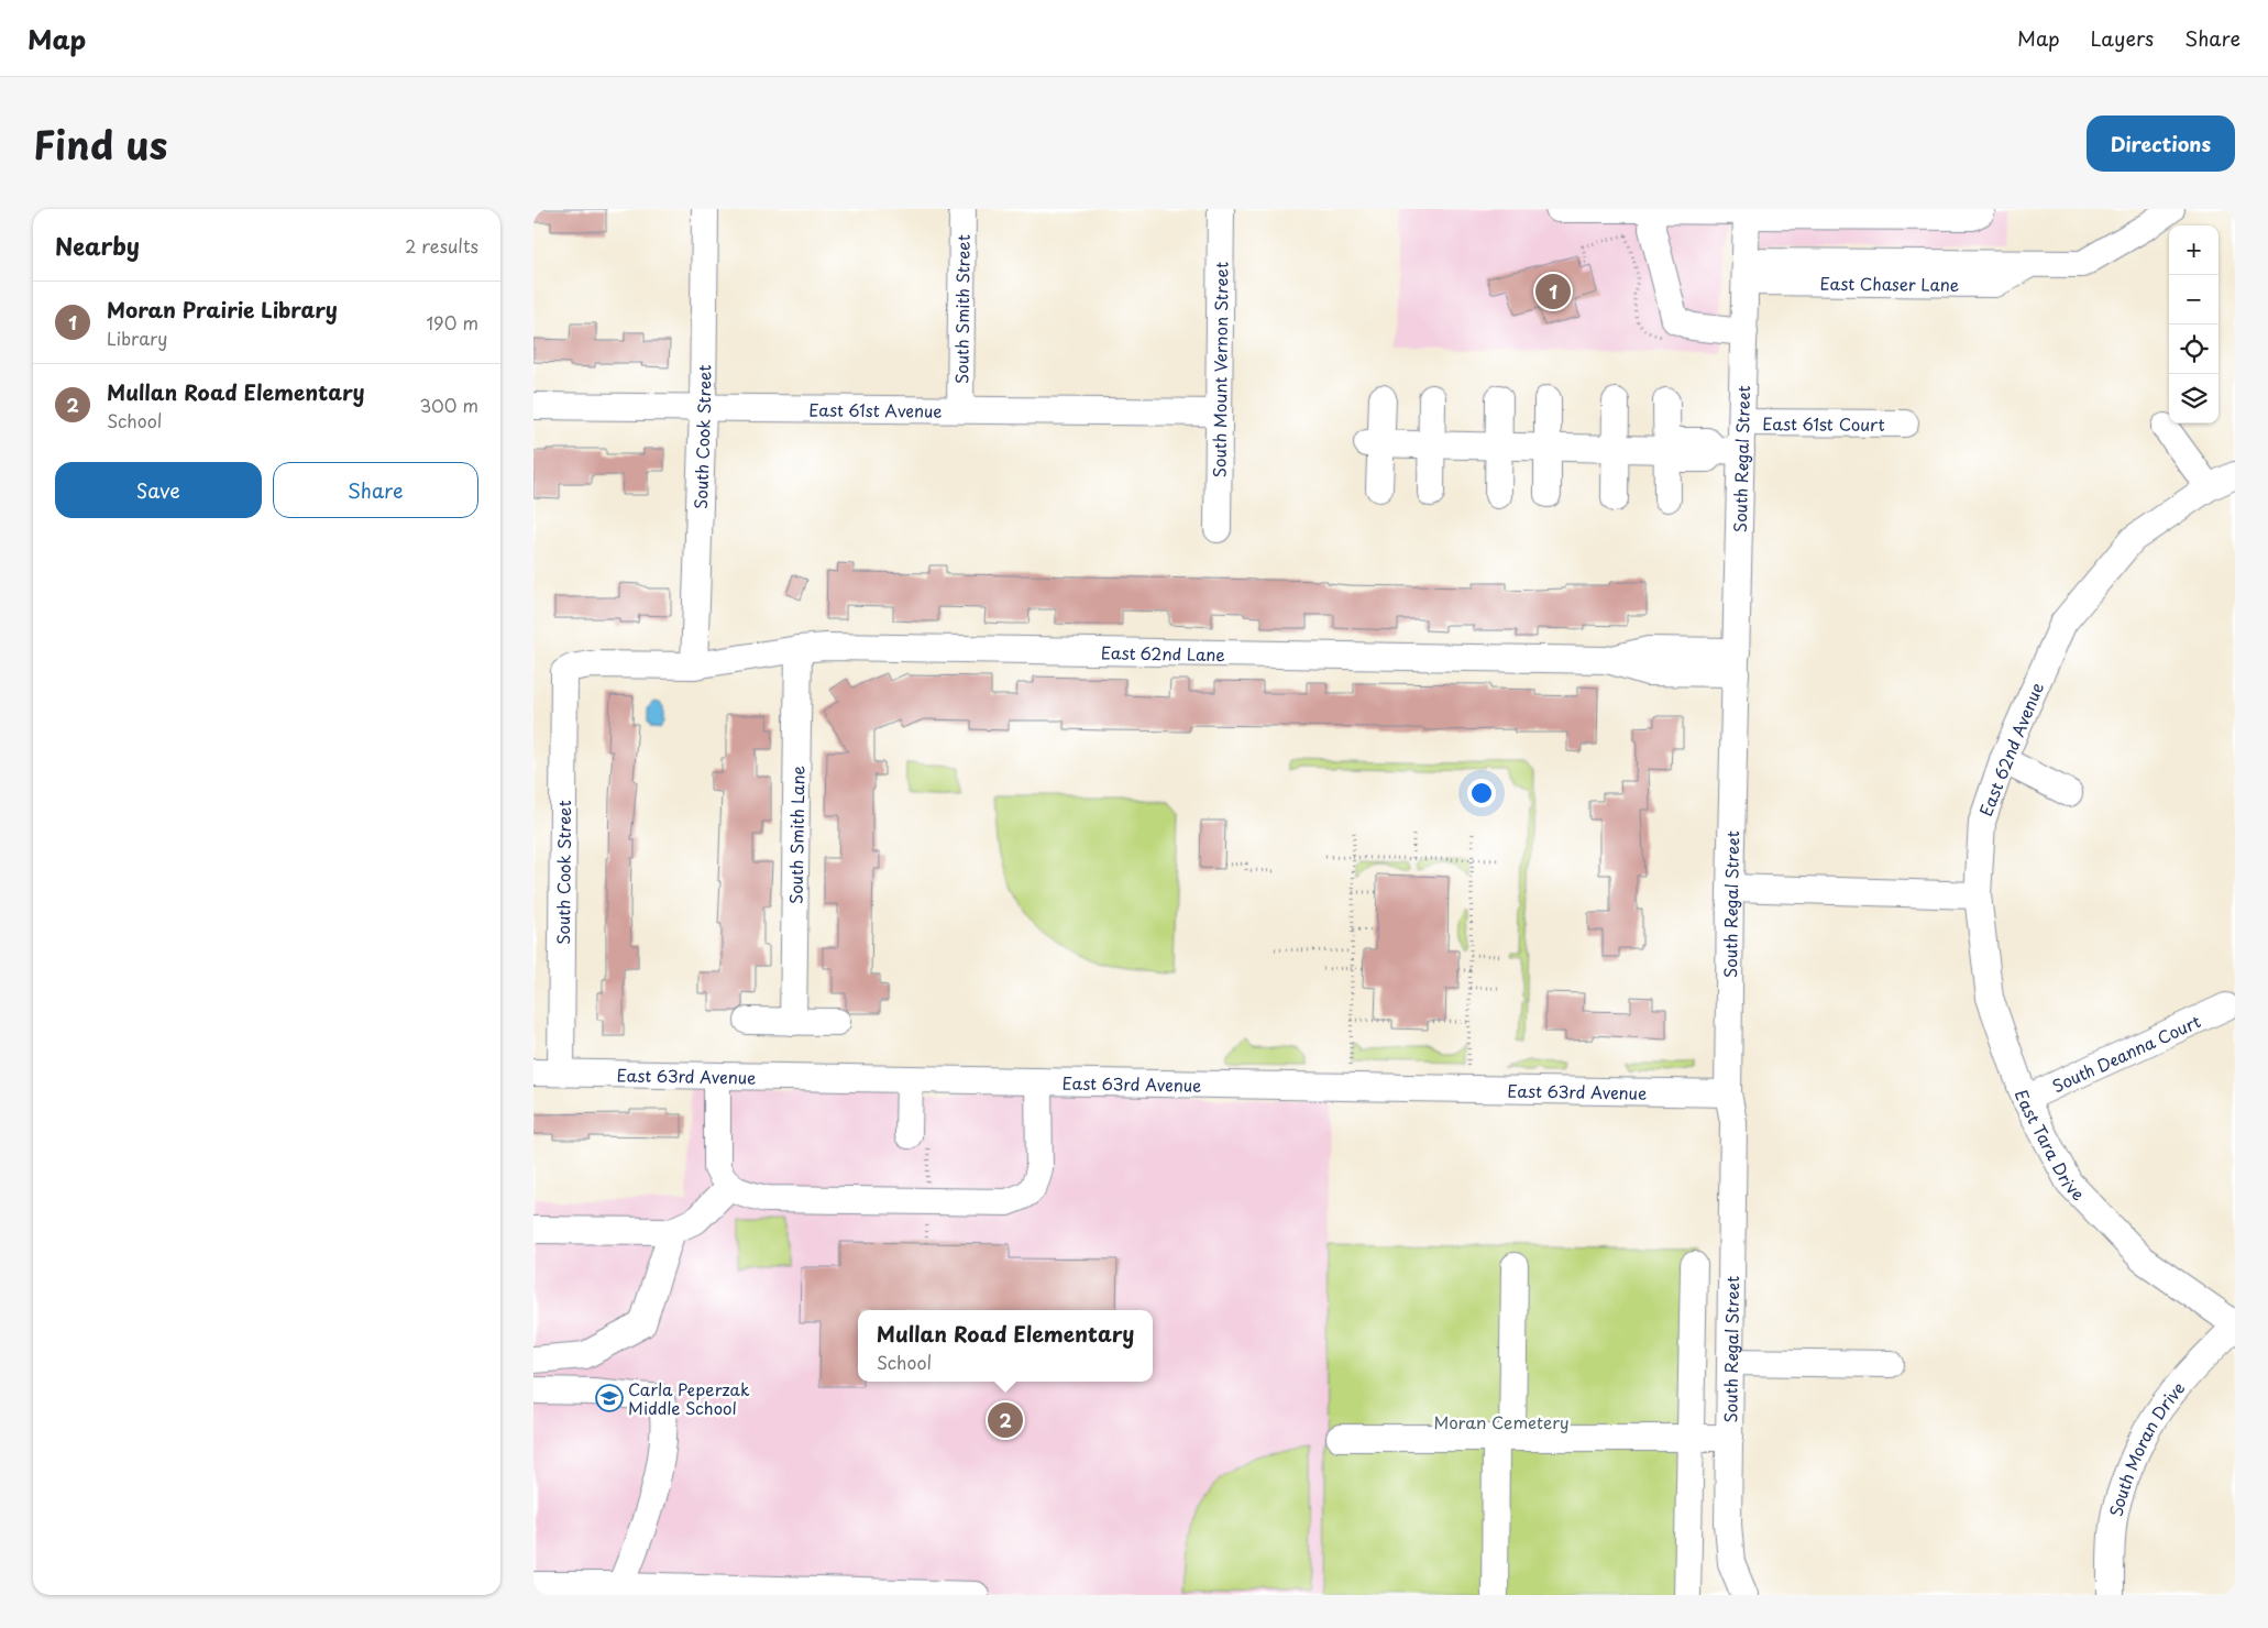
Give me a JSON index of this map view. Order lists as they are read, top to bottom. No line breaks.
{"streets":{"street":["East Chaser Lane","South Smith Street","South Mount Vernon Street","East 61st Avenue","East 61st Court","South Cook Street","South Regal Street","East 62nd Lane","East 62nd Avenue","South Smith Lane","South Deanna Court","East 63rd Avenue","East Tara Drive","South Moran Drive"]},"crossings":[["East Chaser Lane","South Regal Street"],["South Smith Street","East 61st Avenue"],["South Mount Vernon Street","East 61st Avenue"],["East 61st Avenue","South Cook Street"],["East 61st Court","South Regal Street"],["South Cook Street","East 62nd Lane"],["South Cook Street","East 63rd Avenue"],["South Regal Street","East 62nd Lane"],["South Regal Street","East 63rd Avenue"],["East 62nd Lane","South Smith Lane"],["East 62nd Avenue","East Tara Drive"],["South Deanna Court","East Tara Drive"],["East Tara Drive","South Moran Drive"]],"parks":["Moran Cemetery"],"places":{"school or university":["Carla Peperzak Middle School"]},"page":{"header":"Map","nav":["Map","Layers","Share"],"title":"Find us","buttons":["Directions",["Save","Share"]],"heading":["Nearby","2 results"],"map_buttons":["+","−"],"pins":["1","2"],"list":[{"mark":"1","name":"Moran Prairie Library","note":"Library","value":"190 m"},{"mark":"2","name":"Mullan Road Elementary","note":"School","value":"300 m"}],"popup":["Mullan Road Elementary","School"]}}
